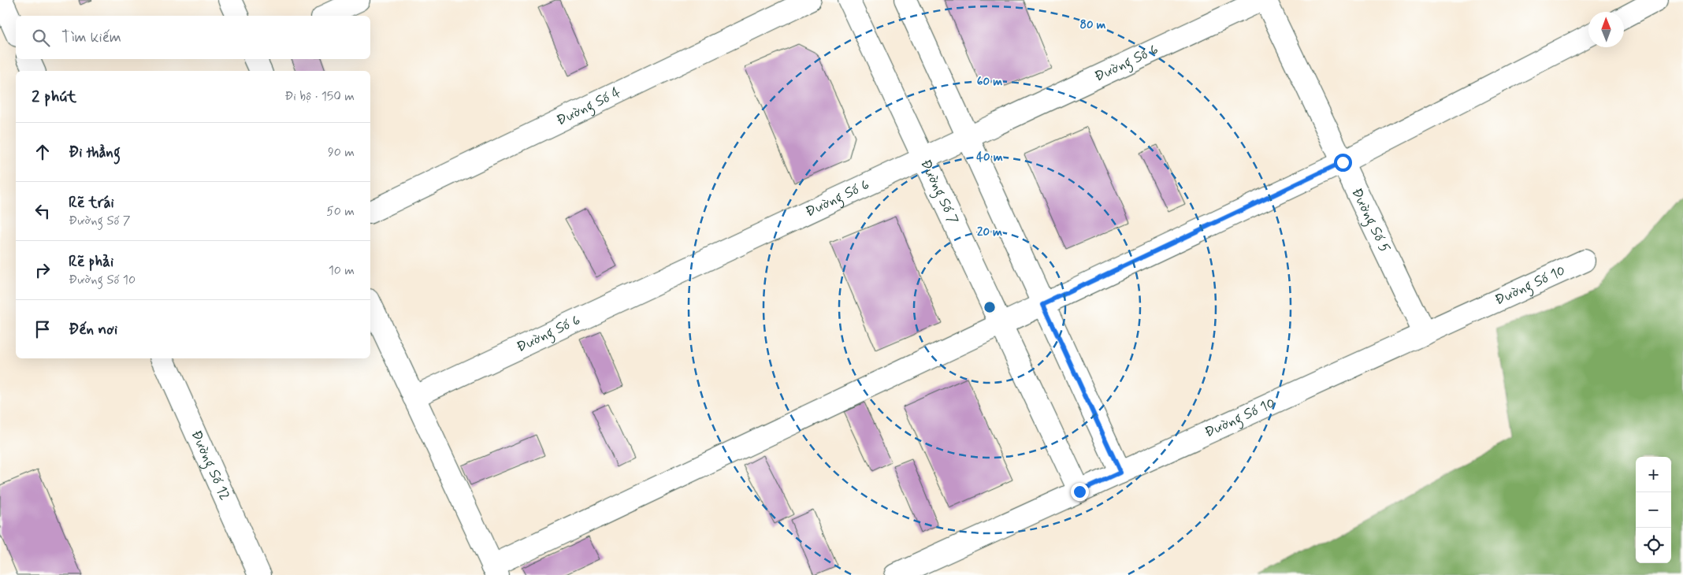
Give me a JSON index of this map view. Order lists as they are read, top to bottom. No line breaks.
{"streets":{"street":["Đường Số 6","Đường Số 4","Đường Số 7","Đường Số 5","Đường Số 10","Đường Số 12"]},"crossings":[["Đường Số 6","Đường Số 7"],["Đường Số 7","Đường Số 10"],["Đường Số 5","Đường Số 10"]],"north":"top","page":{"search":"Tìm kiếm","heading":["2 phút","Đi bộ · 150 m"],"list":[["Đi thẳng","90 m"],["Rẽ trái","Đường Số 7","50 m"],["Rẽ phải","Đường Số 10","10 m"],"Đến nơi"],"map_buttons":["+","−"]},"rings":["80 m","60 m","40 m","20 m"]}
